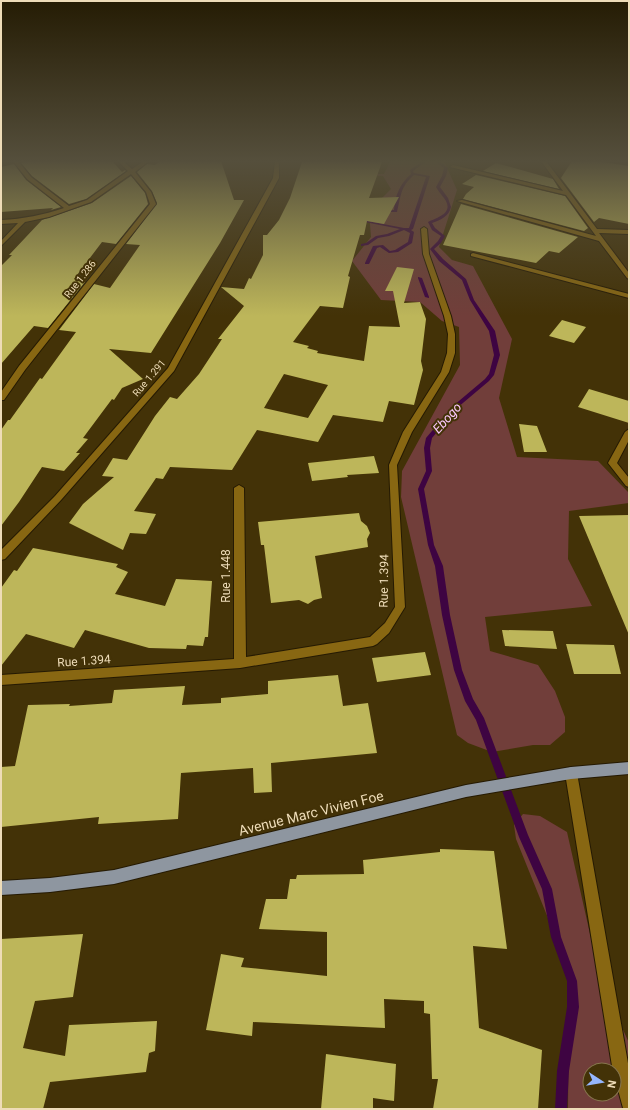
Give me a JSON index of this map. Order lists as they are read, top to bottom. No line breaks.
{"streets":{"main road":["Avenue Marc Vivien Foe"],"street":["Rue 1.286","Rue 1.291","Rue 1.448","Rue 1.394"]},"crossings":[["Rue 1.448","Rue 1.394"]],"water":["Ebogo"],"north":"right"}
